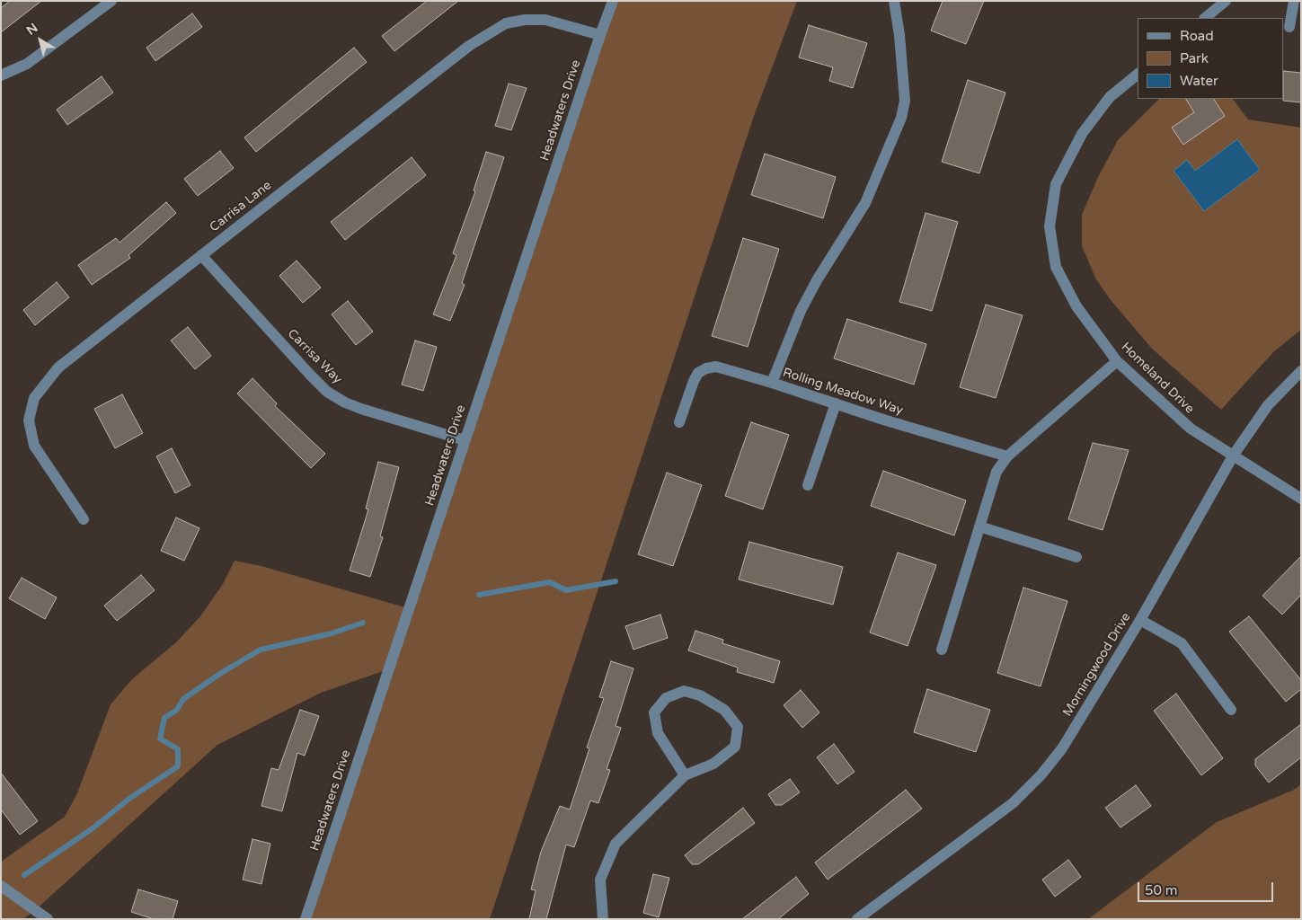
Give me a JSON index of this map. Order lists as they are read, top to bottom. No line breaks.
{"streets":{"street":["Headwaters Drive","Carrisa Lane","Carrisa Way","Homeland Drive","Rolling Meadow Way","Morningwood Drive"]},"crossings":[["Headwaters Drive","Carrisa Lane"],["Headwaters Drive","Carrisa Way"],["Carrisa Lane","Carrisa Way"],["Homeland Drive","Morningwood Drive"]],"legend":["Road","Park","Water"],"scale_bar":"50 m","north":"top left"}
